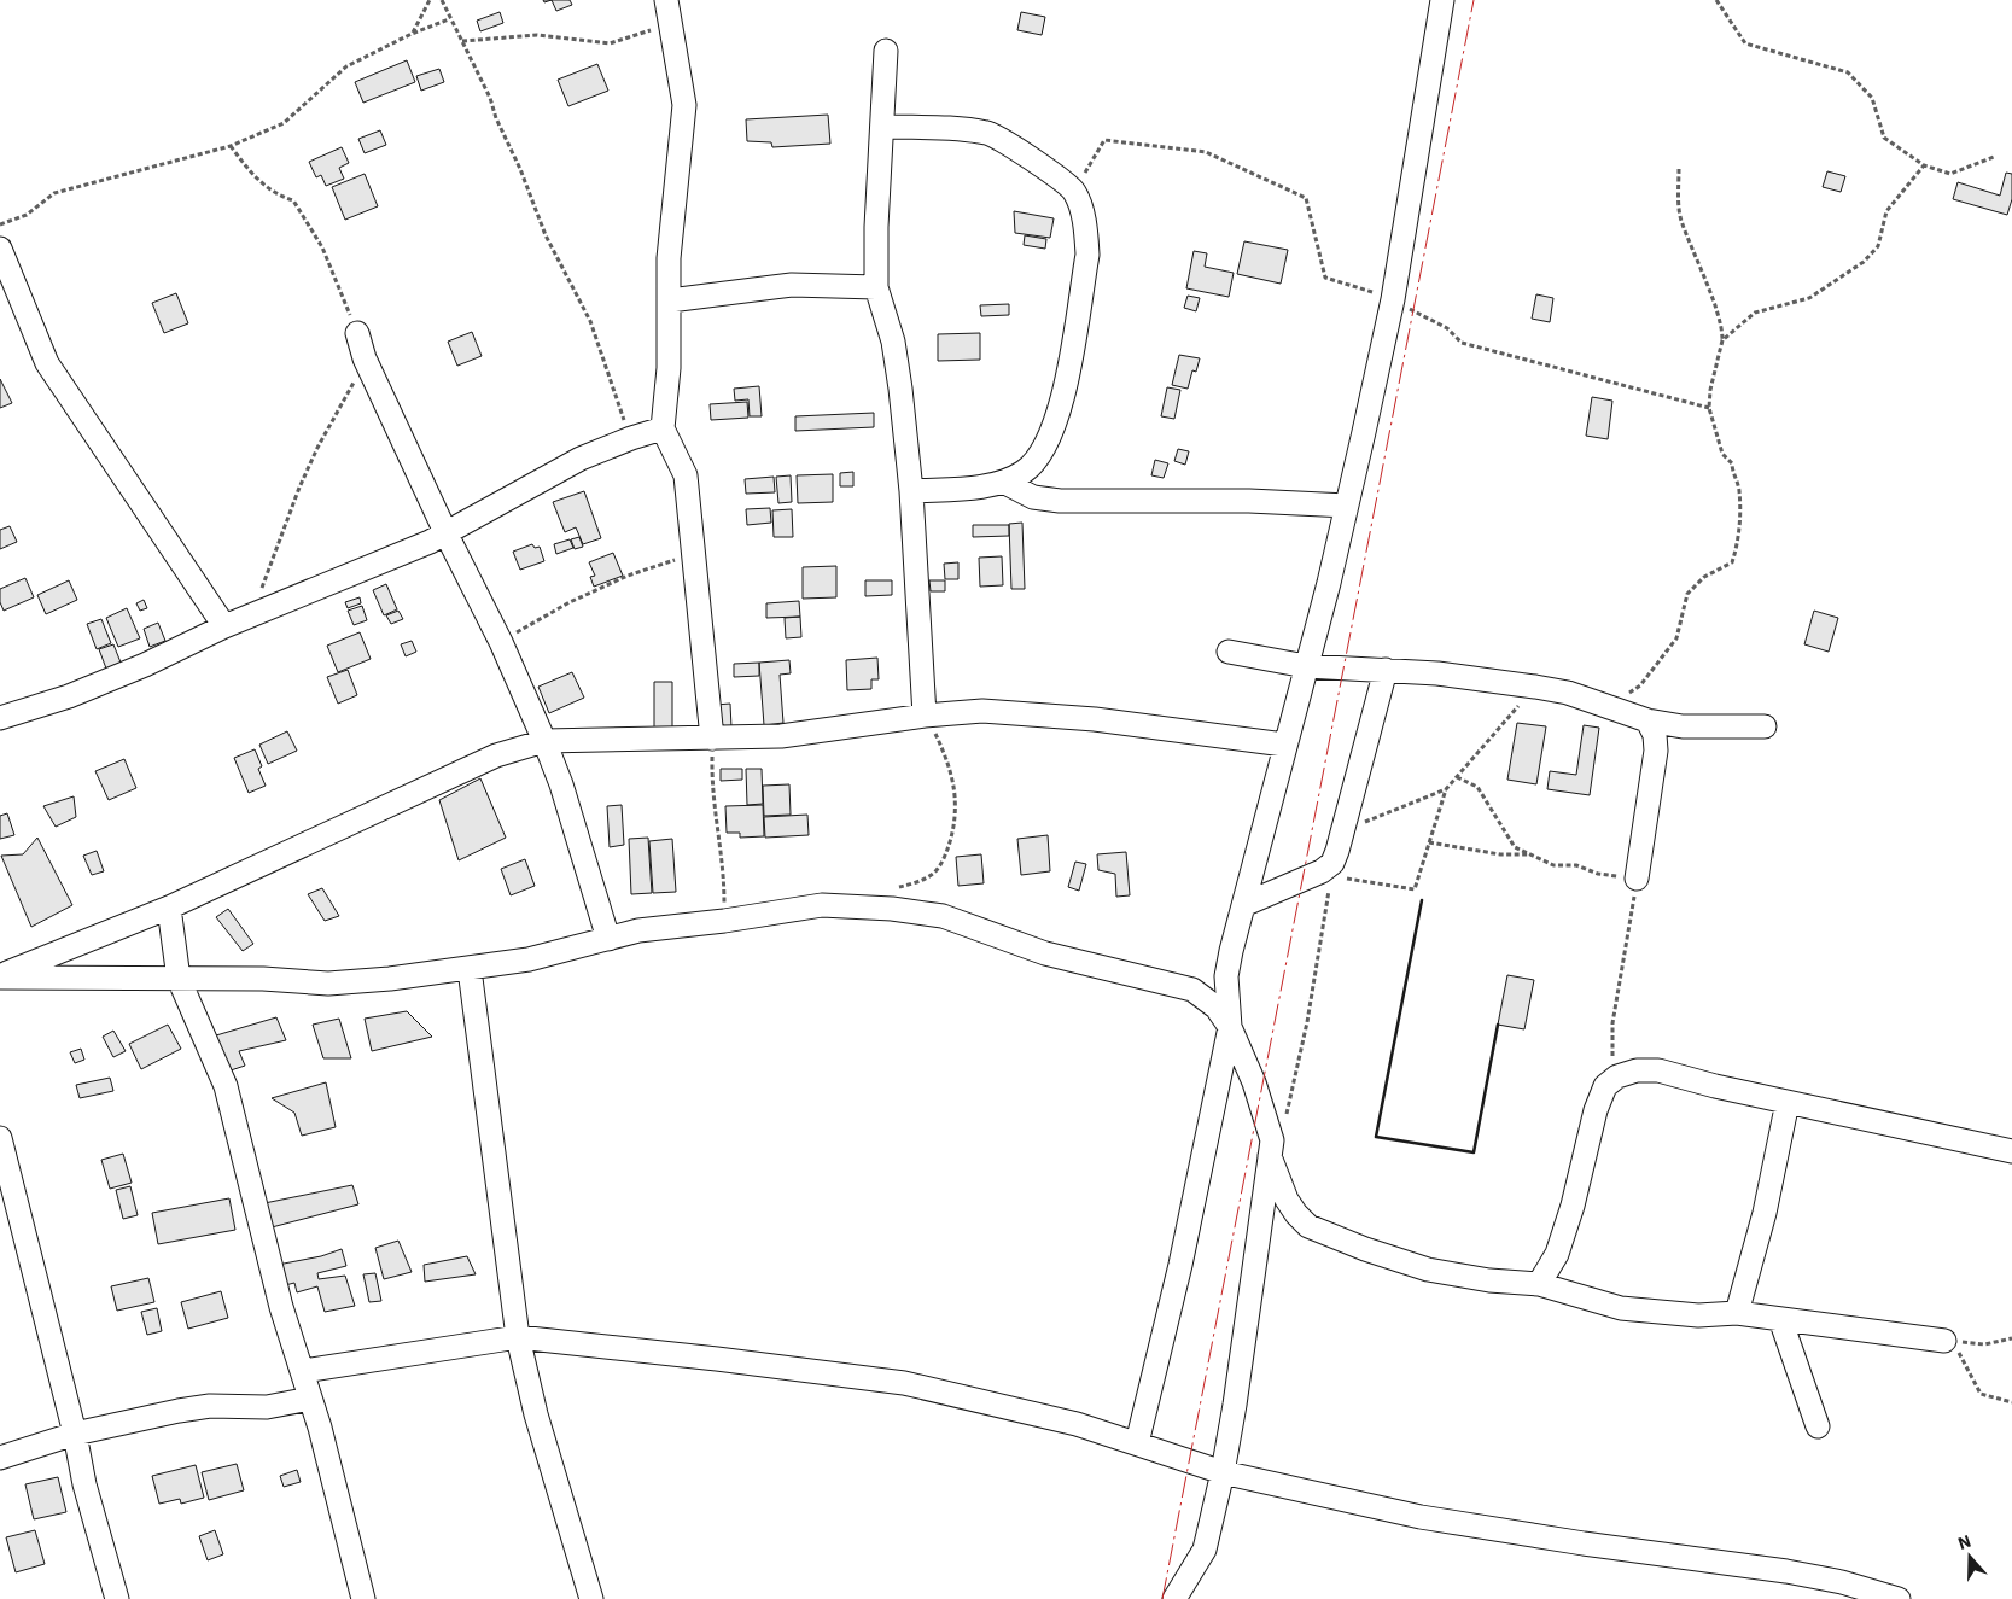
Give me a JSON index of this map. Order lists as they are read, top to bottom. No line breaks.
{"north":"top"}
